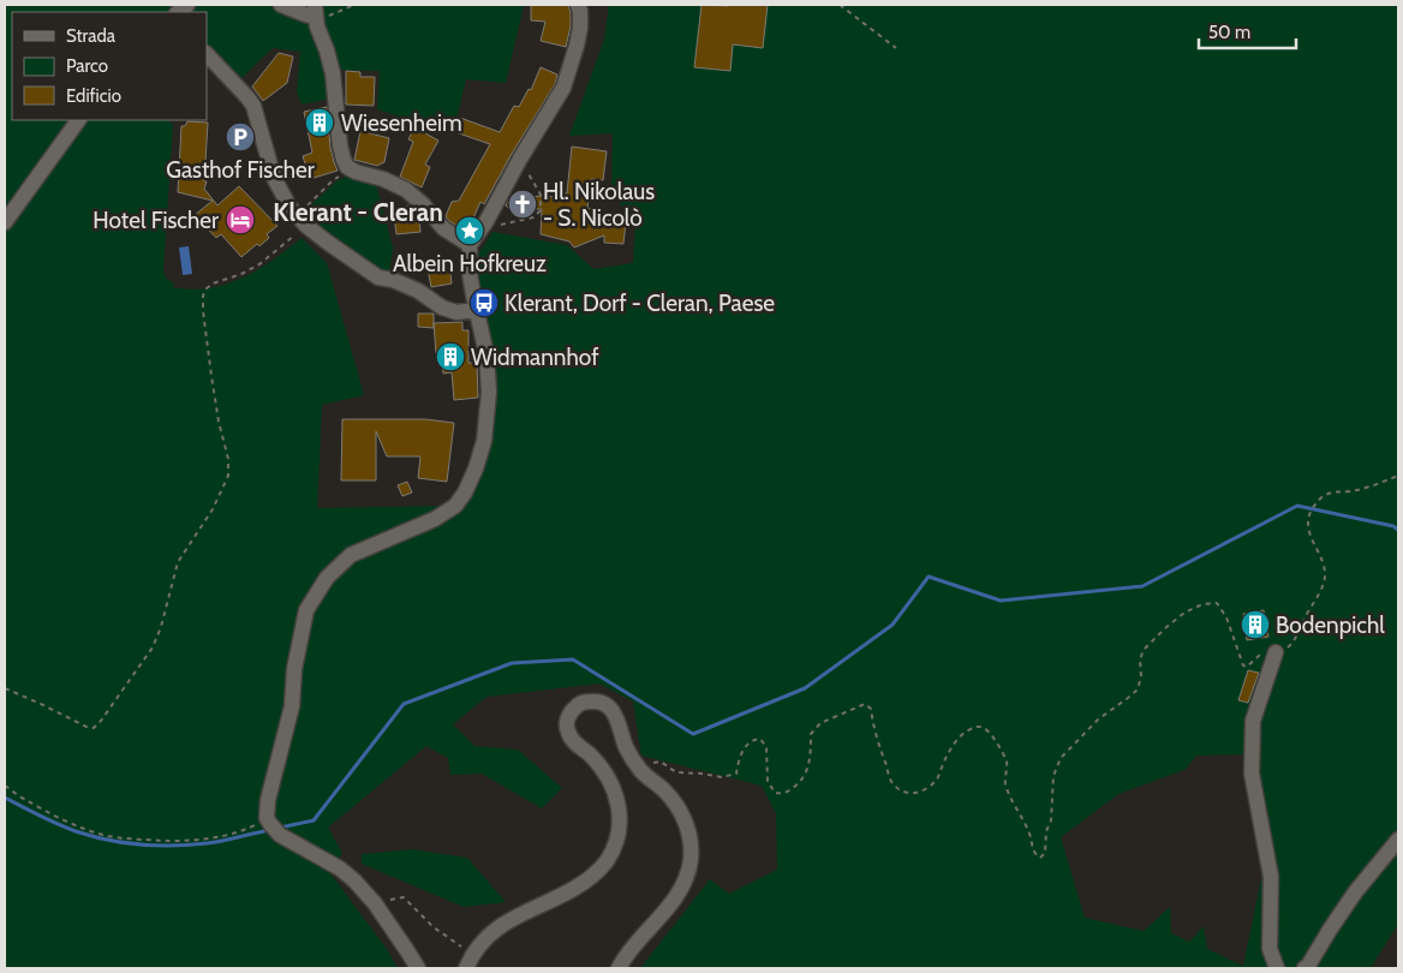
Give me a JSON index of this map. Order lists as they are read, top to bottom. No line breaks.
{"districts":["Klerant - Cleran"],"places":{"building":["Wiesenheim","Widmannhof","Bodenpichl"],"parking":["Gasthof Fischer"],"church":["Hl. Nikolaus - S. Nicolò"],"hotel":["Hotel Fischer"],"place":["Albein Hofkreuz"],"bus stop":["Klerant, Dorf - Cleran, Paese"]},"legend":["Strada","Parco","Edificio"],"scale_bar":"50 m"}
